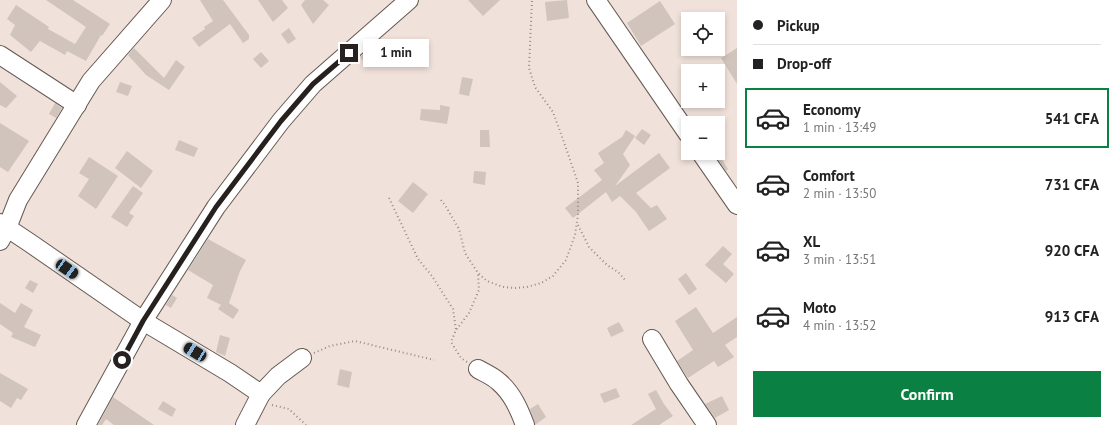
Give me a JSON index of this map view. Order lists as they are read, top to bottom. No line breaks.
{"page":{"banner":["Pickup","Drop-off"],"map_buttons":["+","−"],"bubble":"1 min","list":[{"name":"Economy","note":"1 min · 13:49","value":"541 CFA"},{"name":"Comfort","note":"2 min · 13:50","value":"731 CFA"},{"name":"XL","note":"3 min · 13:51","value":"920 CFA"},{"name":"Moto","note":"4 min · 13:52","value":"913 CFA"}],"buttons":"Confirm"}}
